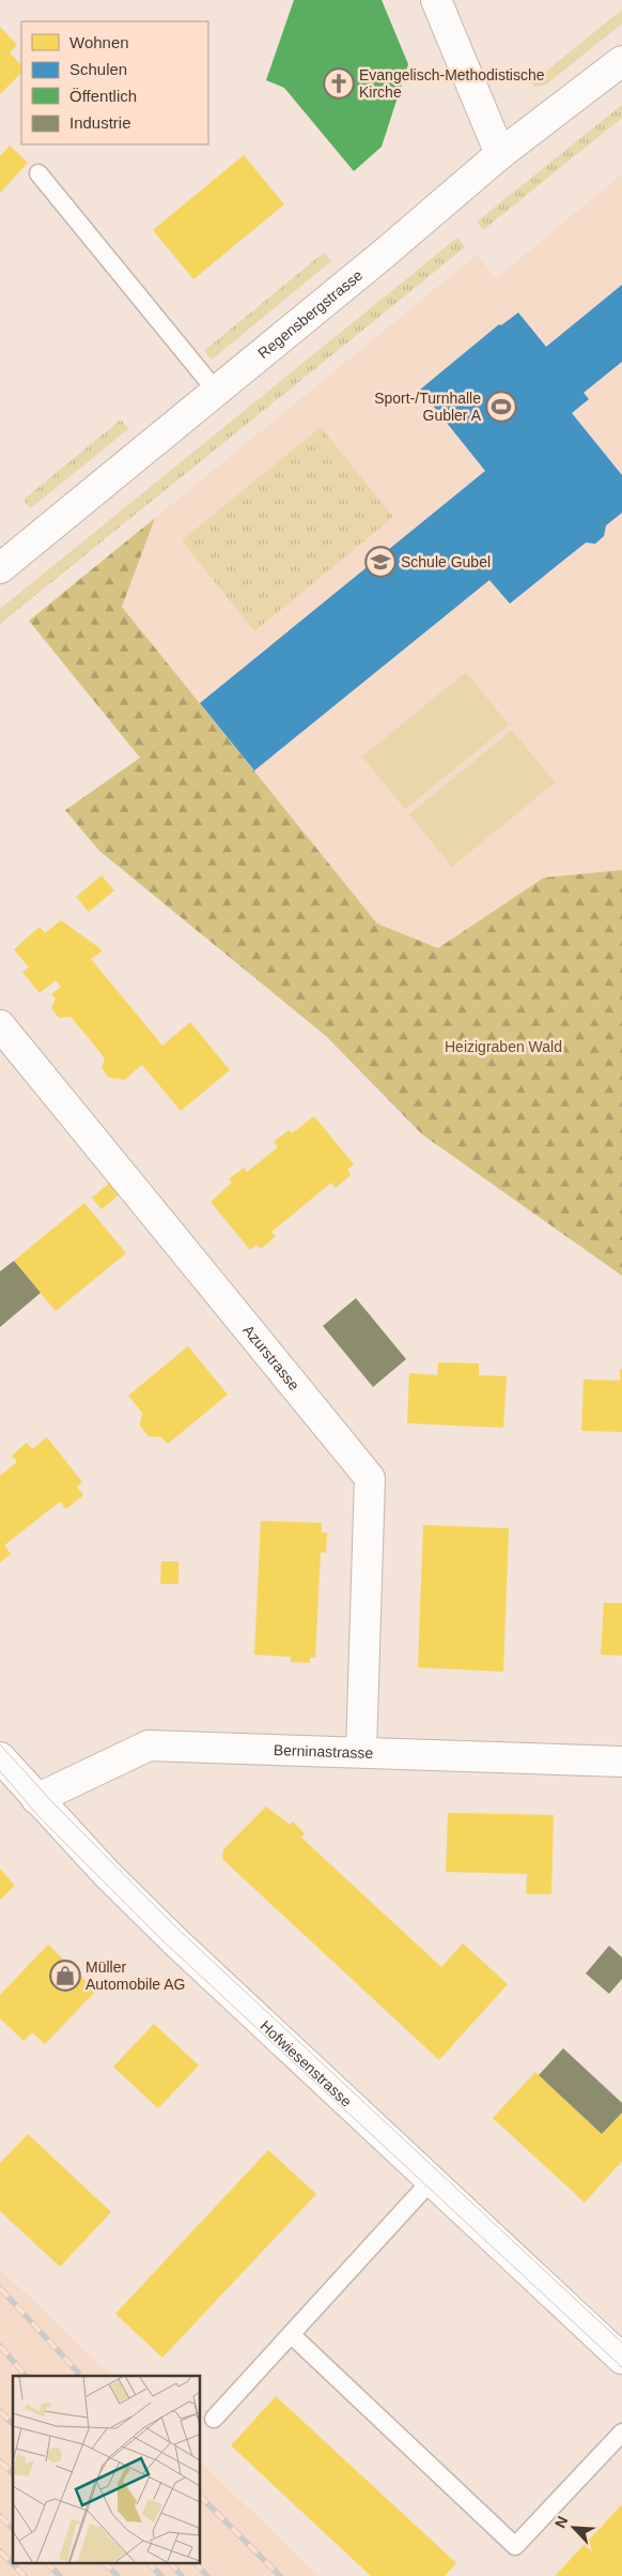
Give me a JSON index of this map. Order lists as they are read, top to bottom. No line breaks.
{"streets":{"street":["Regensbergstrasse","Azurstrasse","Berninastrasse","Hofwiesenstrasse"]},"crossings":[["Azurstrasse","Berninastrasse"],["Berninastrasse","Hofwiesenstrasse"]],"parks":["Heizigraben Wald"],"places":{"church":["Evangelisch-Methodistische Kirche"],"sports":["Sport-/Turnhalle Gubler A"],"school or university":["Schule Gubel"],"shop":["Müller Automobile AG"]},"legend":["Wohnen","Schulen","Öffentlich","Industrie"],"north":"top left"}
